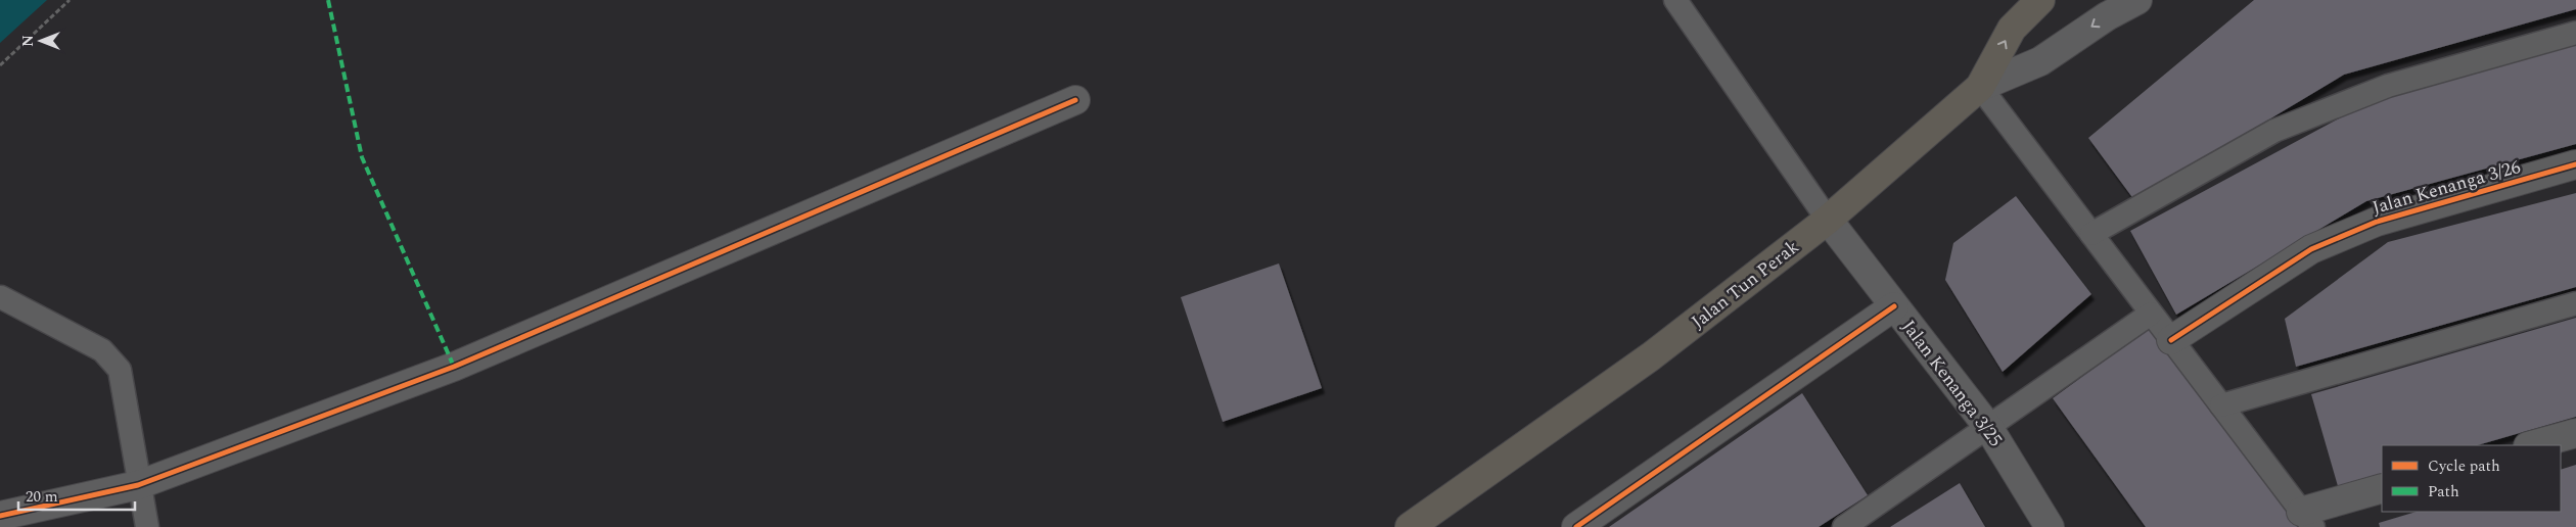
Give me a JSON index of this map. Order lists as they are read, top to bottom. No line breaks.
{"streets":{"main road":["Jalan Tun Perak"],"street":["Jalan Kenanga 3/26","Jalan Kenanga 3/25"]},"crossings":[["Jalan Tun Perak","Jalan Kenanga 3/25"]],"legend":["Cycle path","Path"],"scale_bar":"20 m","north":"left"}
